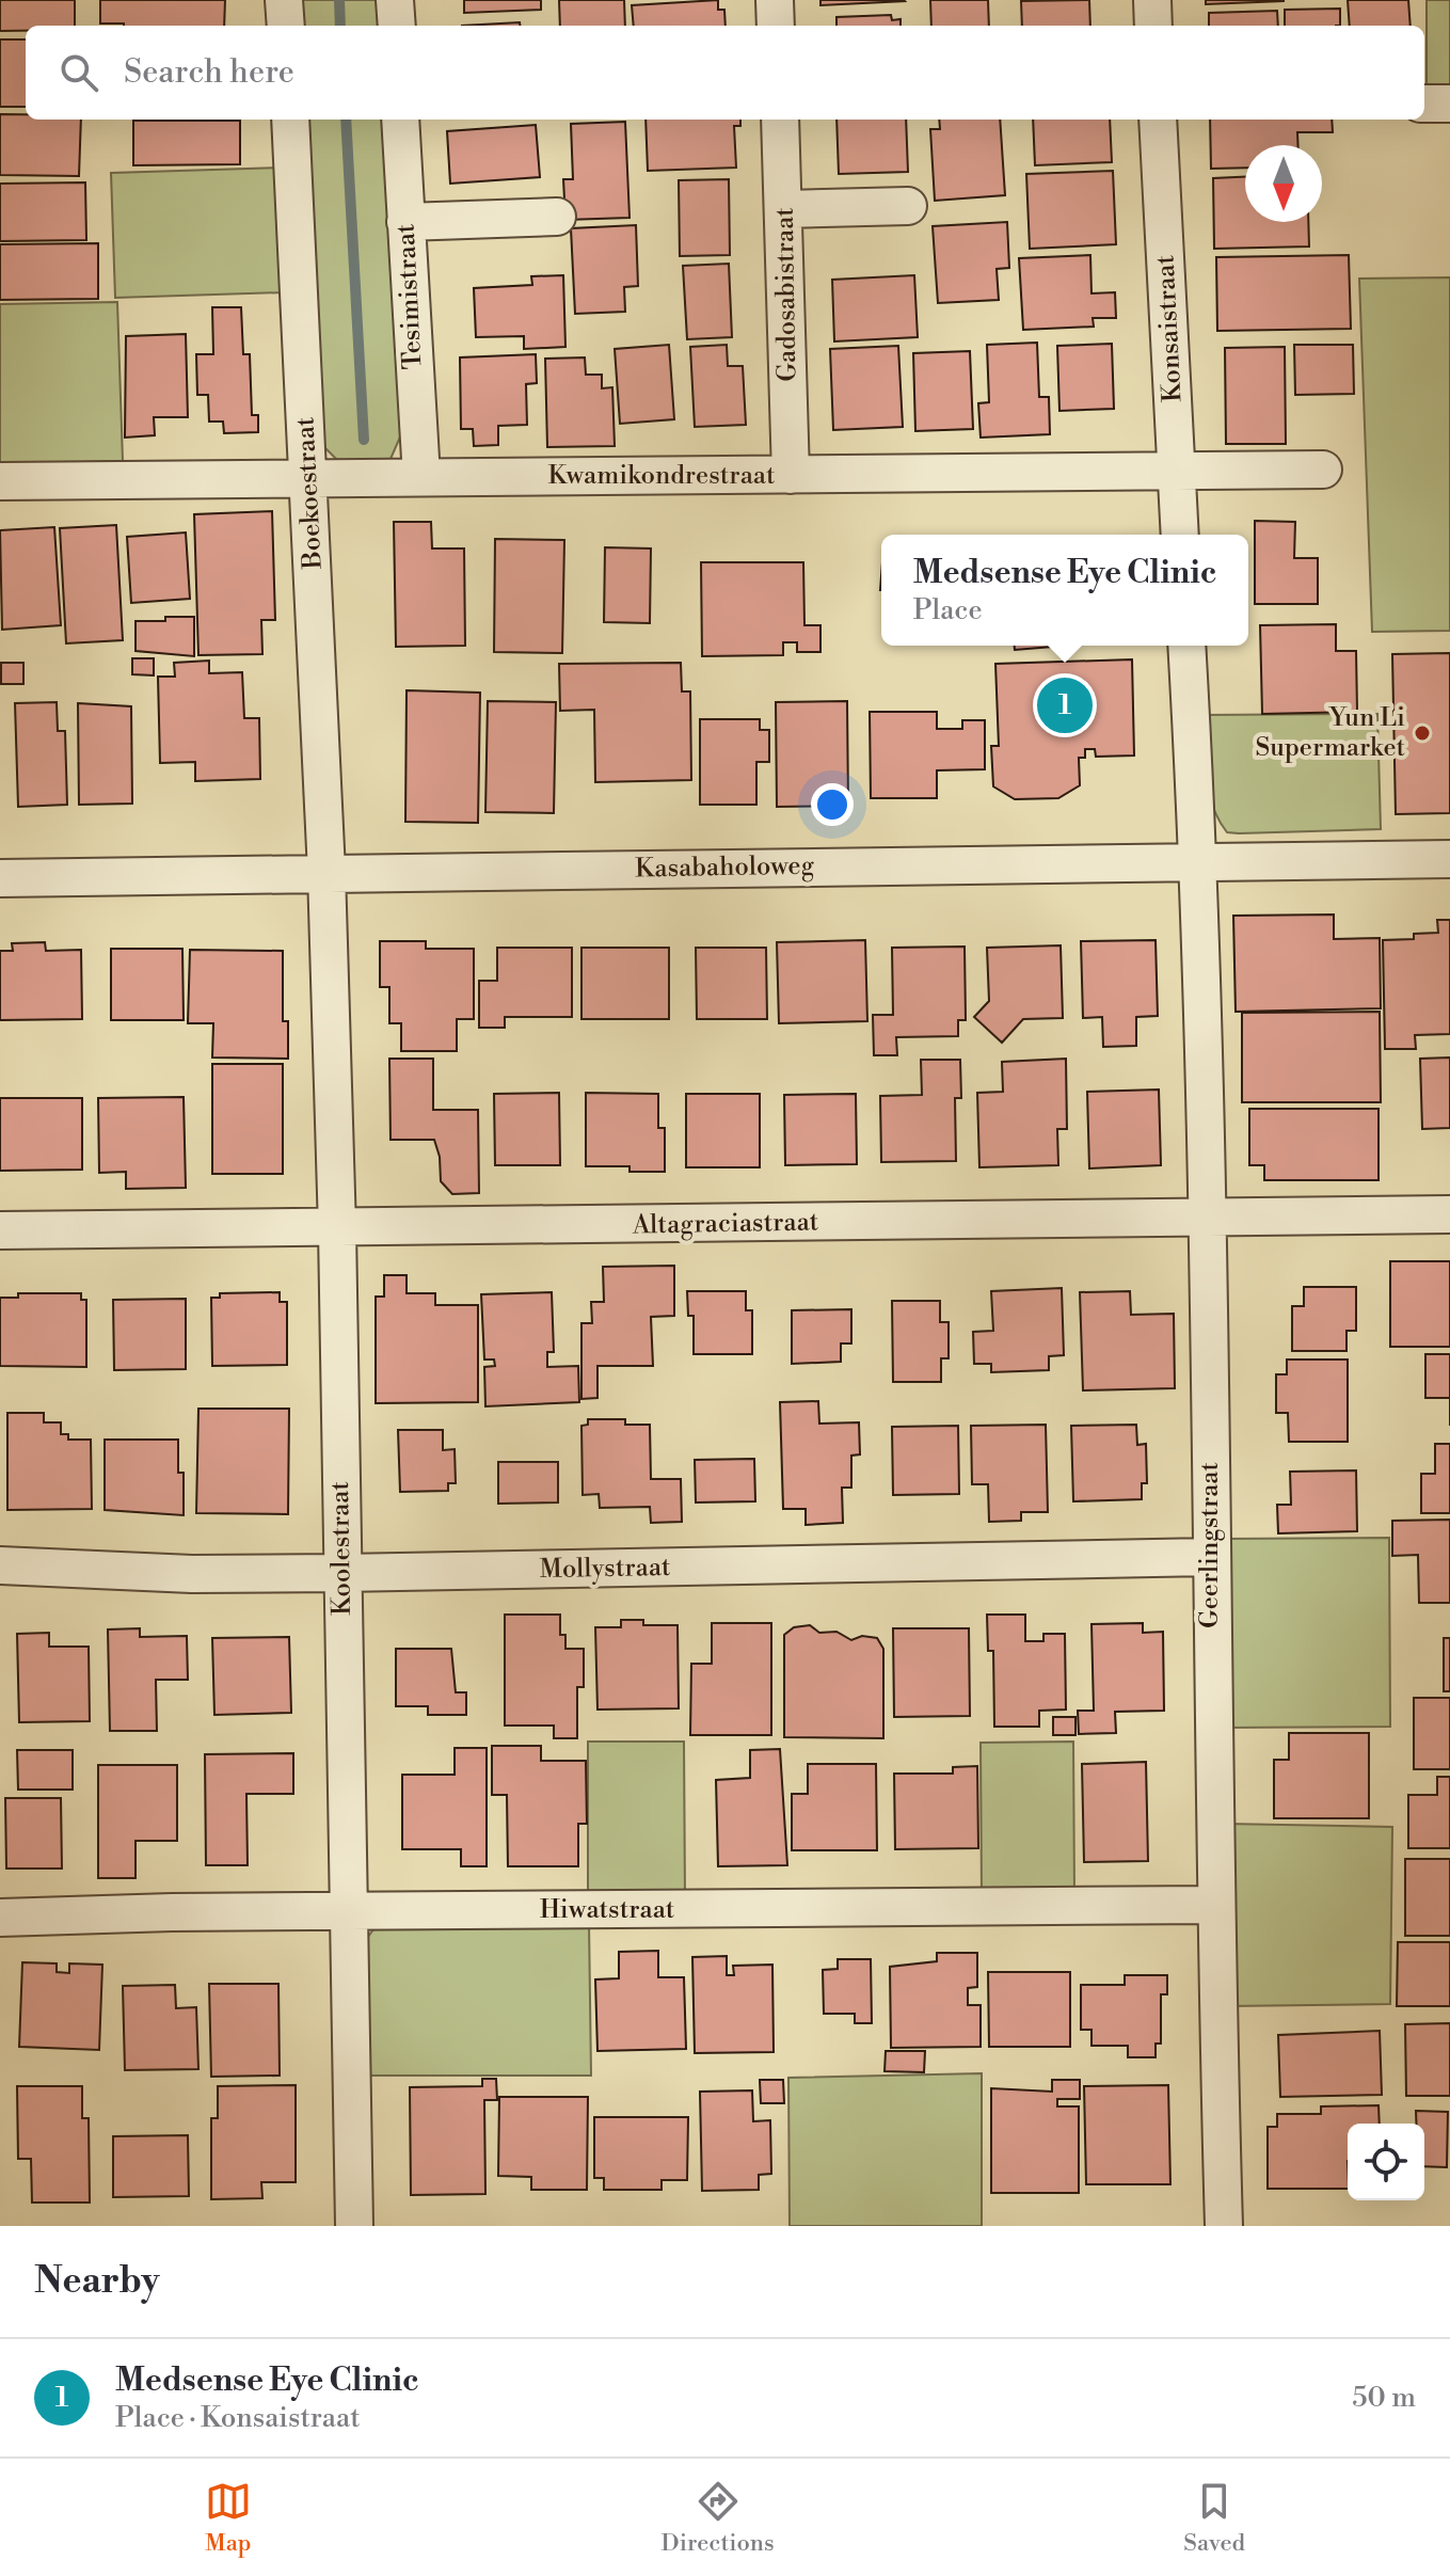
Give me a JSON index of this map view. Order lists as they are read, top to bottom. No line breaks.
{"streets":{"street":["Gadosabistraat","Tesimistraat","Konsaistraat","Kwamikondrestraat","Boekoestraat","Kasabaholoweg","Altagraciastraat","Geerlingstraat","Koolestraat","Mollystraat","Hiwatstraat"]},"crossings":[["Gadosabistraat","Kwamikondrestraat"],["Tesimistraat","Kwamikondrestraat"],["Konsaistraat","Kwamikondrestraat"],["Kwamikondrestraat","Boekoestraat"],["Boekoestraat","Kasabaholoweg"],["Boekoestraat","Koolestraat"],["Kasabaholoweg","Geerlingstraat"],["Kasabaholoweg","Koolestraat"],["Altagraciastraat","Geerlingstraat"],["Altagraciastraat","Koolestraat"],["Geerlingstraat","Mollystraat"],["Geerlingstraat","Hiwatstraat"],["Koolestraat","Mollystraat"],["Koolestraat","Hiwatstraat"]],"places":["Yun Li Supermarket"],"north":"bottom","page":{"search":"Search here","popup":["Medsense Eye Clinic","Place"],"pins":"1","heading":"Nearby","list":[{"mark":"1","name":"Medsense Eye Clinic","note":"Place · Konsaistraat","value":"50 m"}],"nav":["Map","Directions","Saved"]}}
